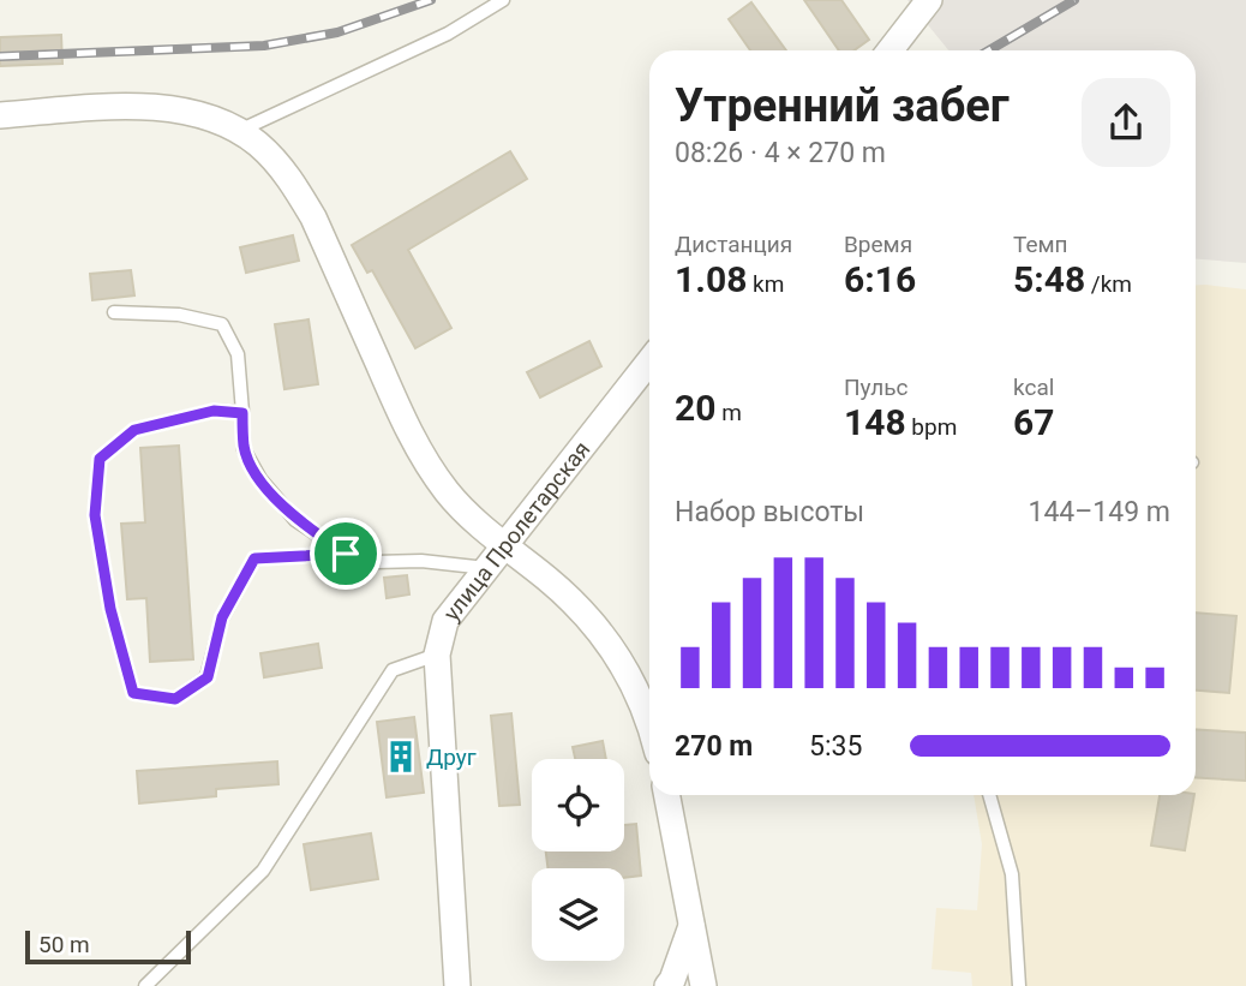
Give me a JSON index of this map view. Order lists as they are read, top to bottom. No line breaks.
{"streets":{"street":["улица Пролетарская"]},"places":{"building":["Друг"]},"scale_bar":"50 m","page":{"heading":["Утренний забег","08:26 · 4 × 270 m"],"stats":[["Дистанция","1.08 km"],["Время","6:16"],["Темп","5:48 /km"],["20 m"],["Пульс","148 bpm"],["kcal","67"]],"chart":["Набор высоты","144–149 m"],"list":[{"name":"270 m","note":"5:35"}],"scale":"50 m"}}
